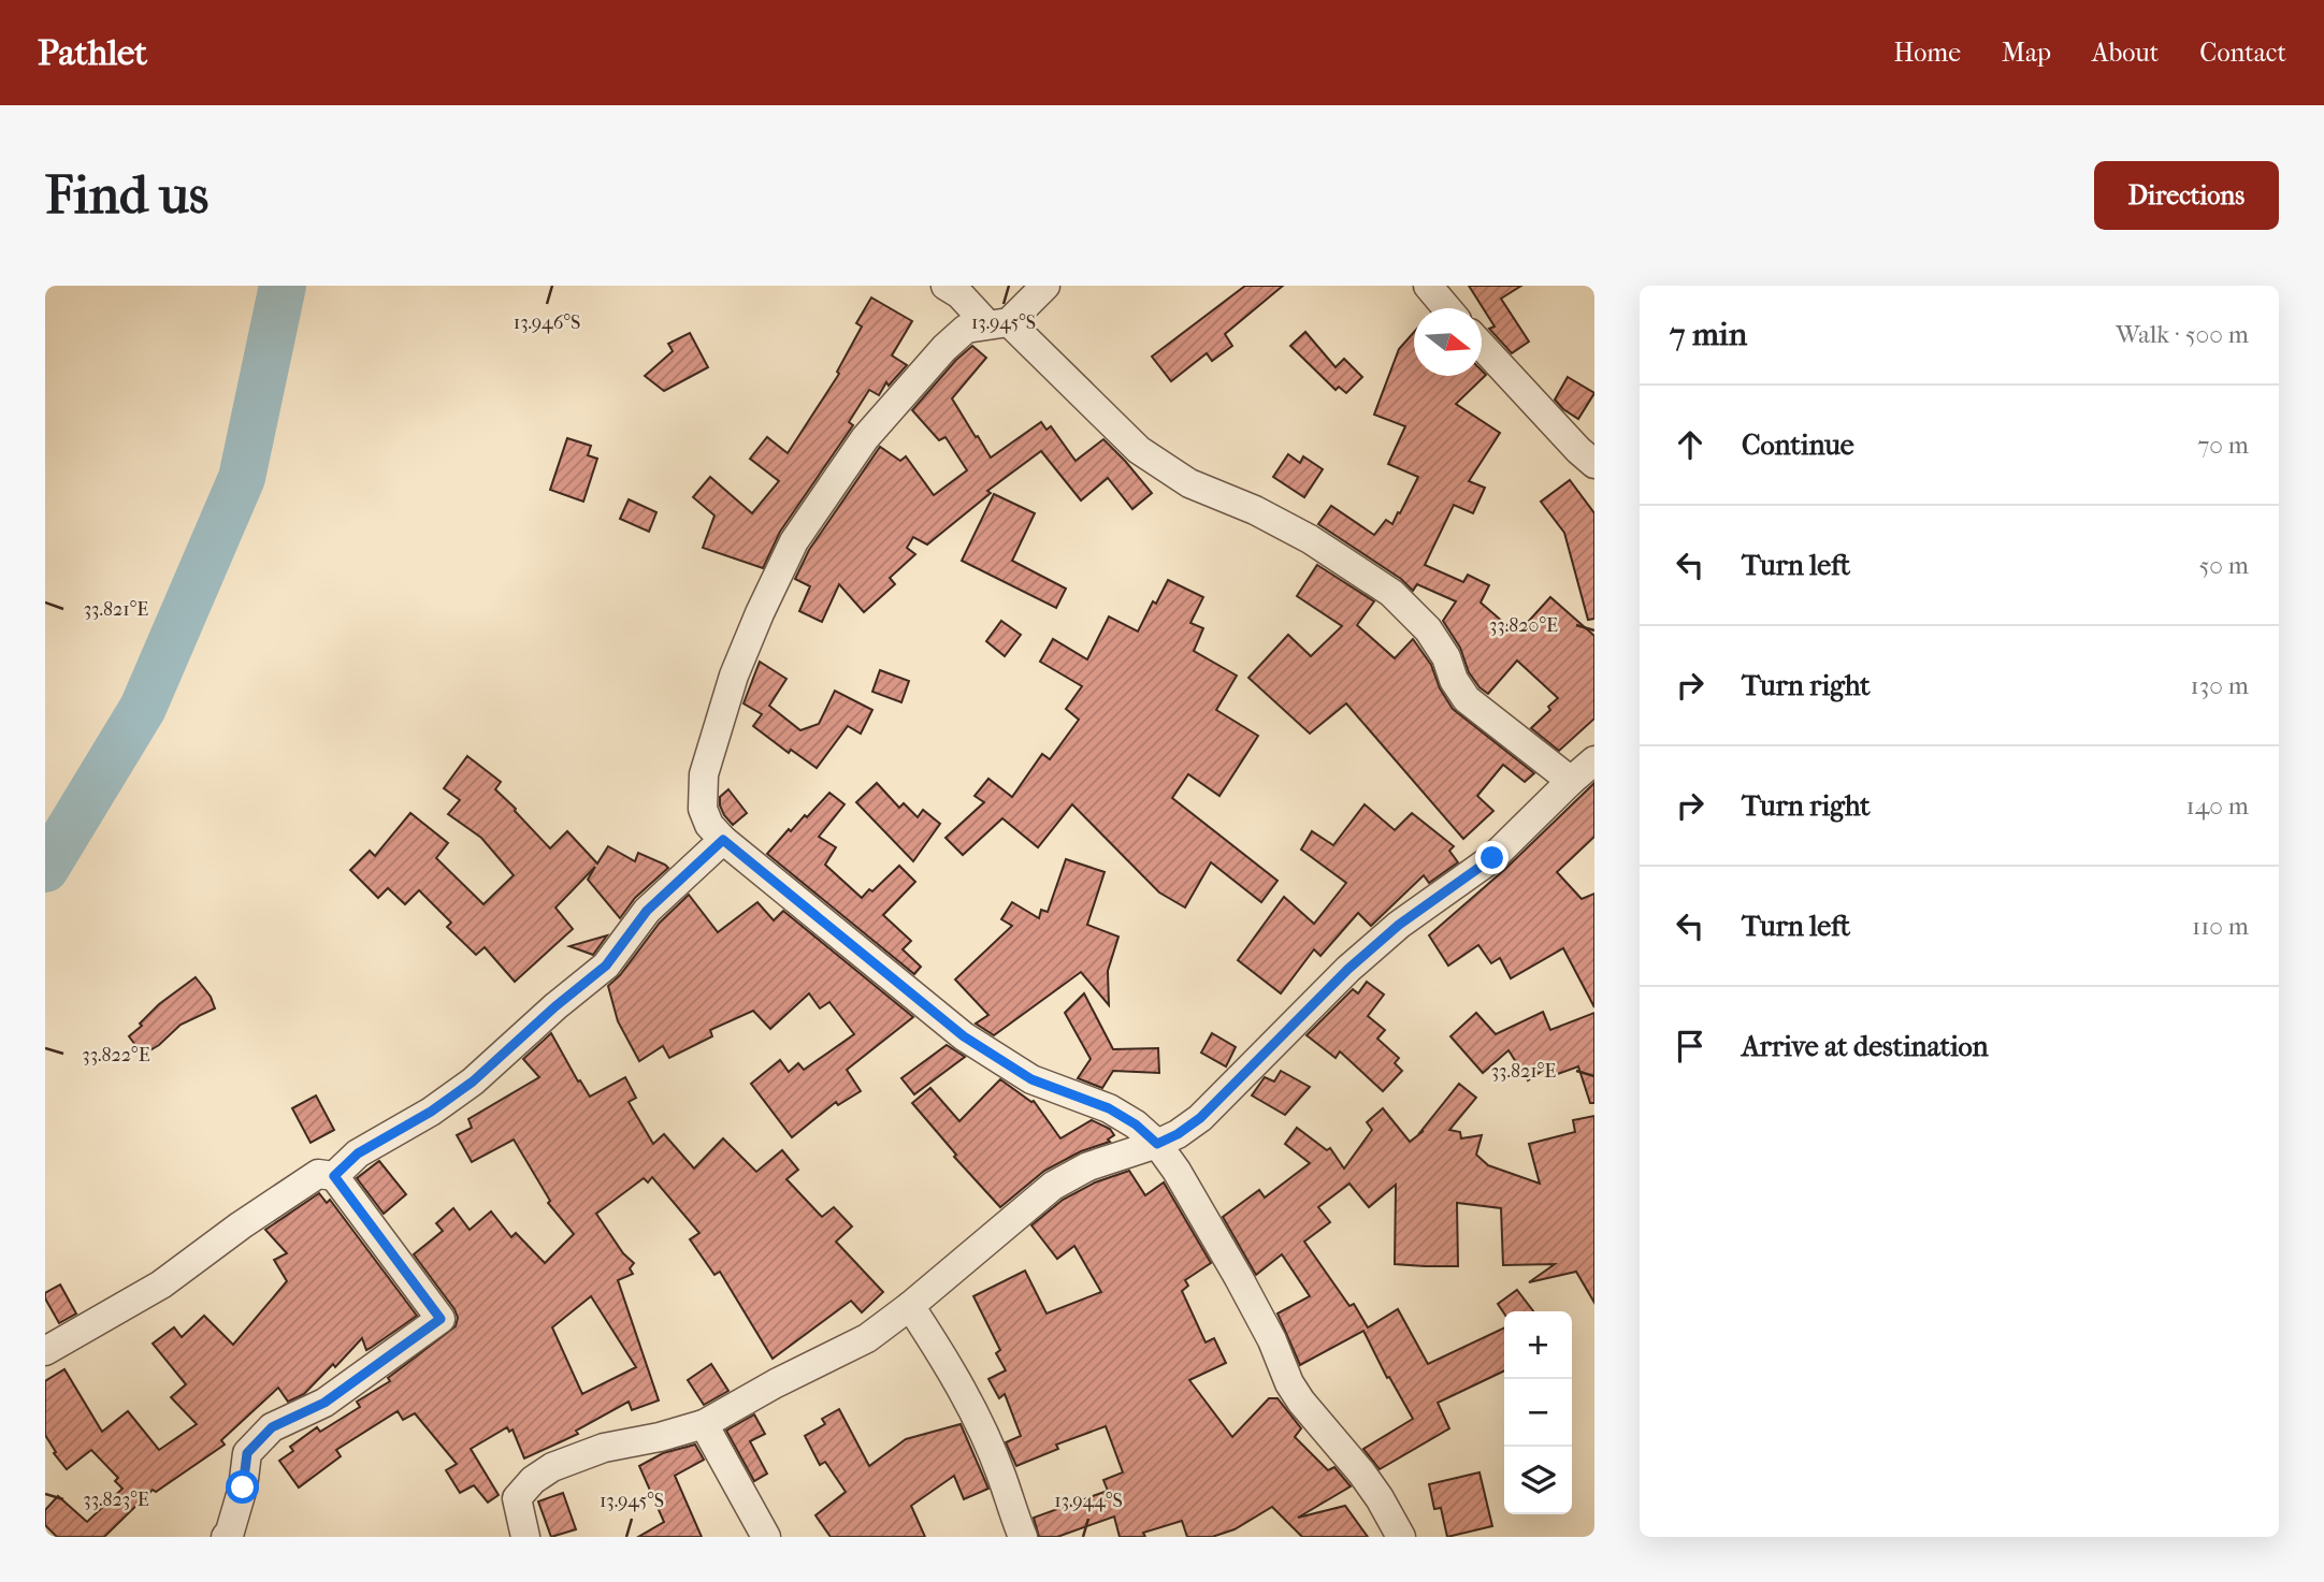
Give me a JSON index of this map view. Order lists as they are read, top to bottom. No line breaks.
{"north":"right","page":{"header":"Pathlet","nav":["Home","Map","About","Contact"],"buttons":"Directions","title":"Find us","heading":["7 min","Walk · 500 m"],"list":[["Continue","70 m"],["Turn left","50 m"],["Turn right","130 m"],["Turn right","140 m"],["Turn left","110 m"],"Arrive at destination"],"map_buttons":["+","−"]},"coordinates":["13.946°S","13.945°S","33.821°E","33.820°E","33.822°E","33.823°E","13.944°S"]}
